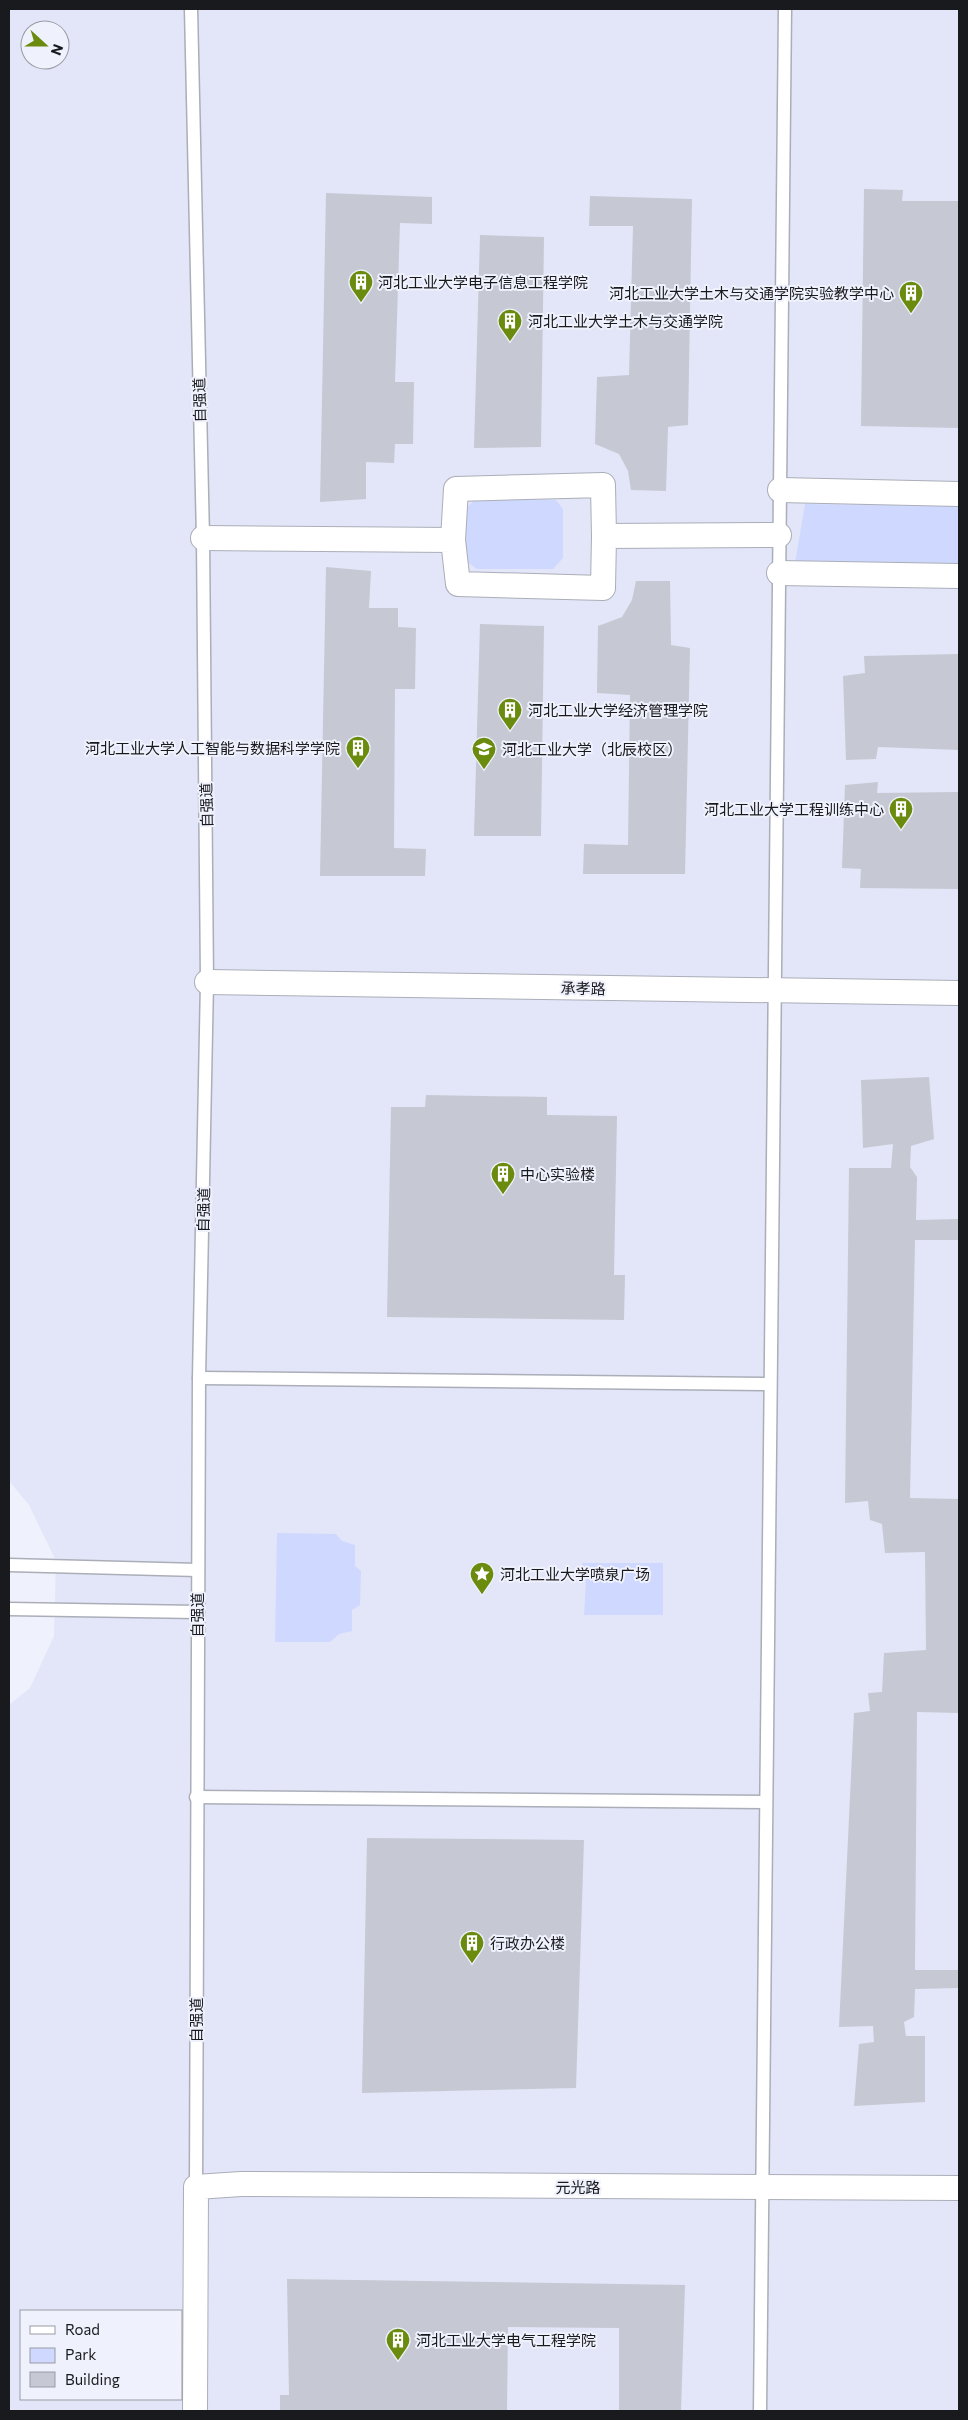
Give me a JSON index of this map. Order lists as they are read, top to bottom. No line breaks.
{"streets":{"street":["自强道","承孝路","元光路"]},"crossings":[["自强道","承孝路"],["自强道","元光路"]],"places":{"building":["河北工业大学电子信息工程学院","河北工业大学土木与交通学院实验教学中心","河北工业大学土木与交通学院","河北工业大学经济管理学院","河北工业大学人工智能与数据科学学院","河北工业大学工程训练中心","中心实验楼","行政办公楼","河北工业大学电气工程学院"],"school or university":["河北工业大学（北辰校区）"],"place":["河北工业大学喷泉广场"]},"legend":["Road","Park","Building"],"north":"right"}
